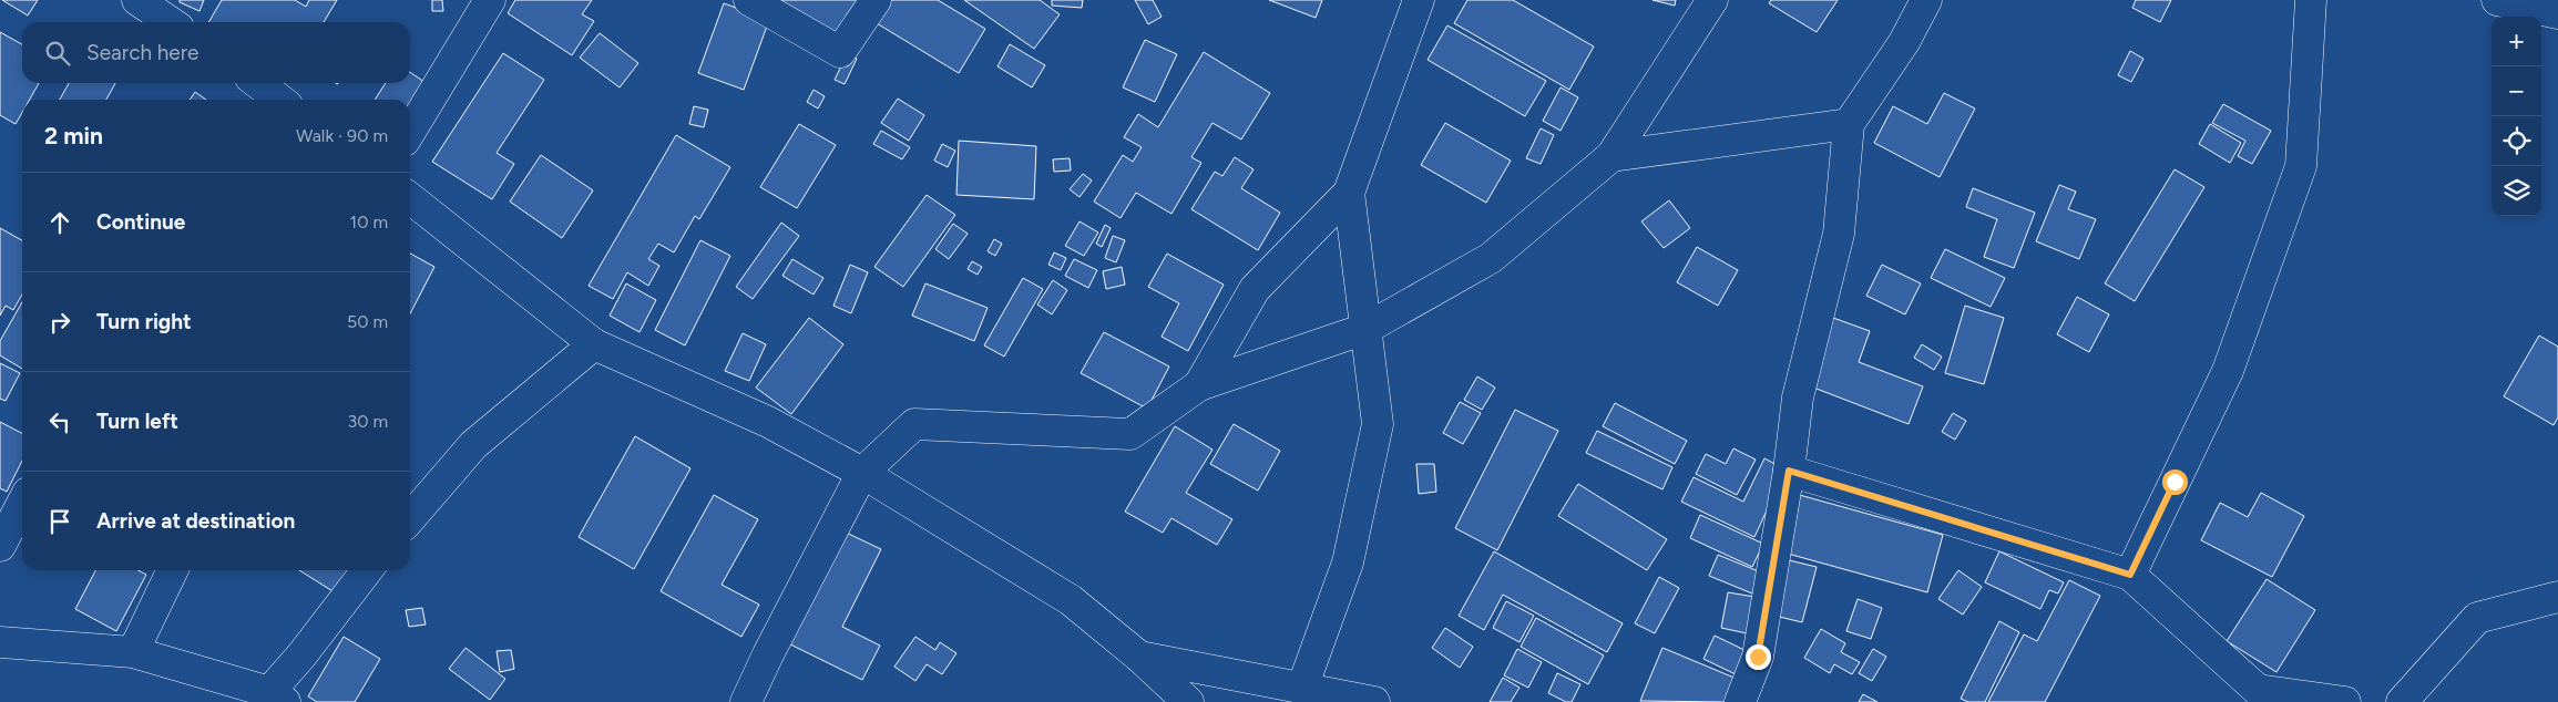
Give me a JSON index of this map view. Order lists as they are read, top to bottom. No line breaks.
{"page":{"map_buttons":["+","−"],"search":"Search here","heading":["2 min","Walk · 90 m"],"list":[["Continue","10 m"],["Turn right","50 m"],["Turn left","30 m"],"Arrive at destination"]}}
